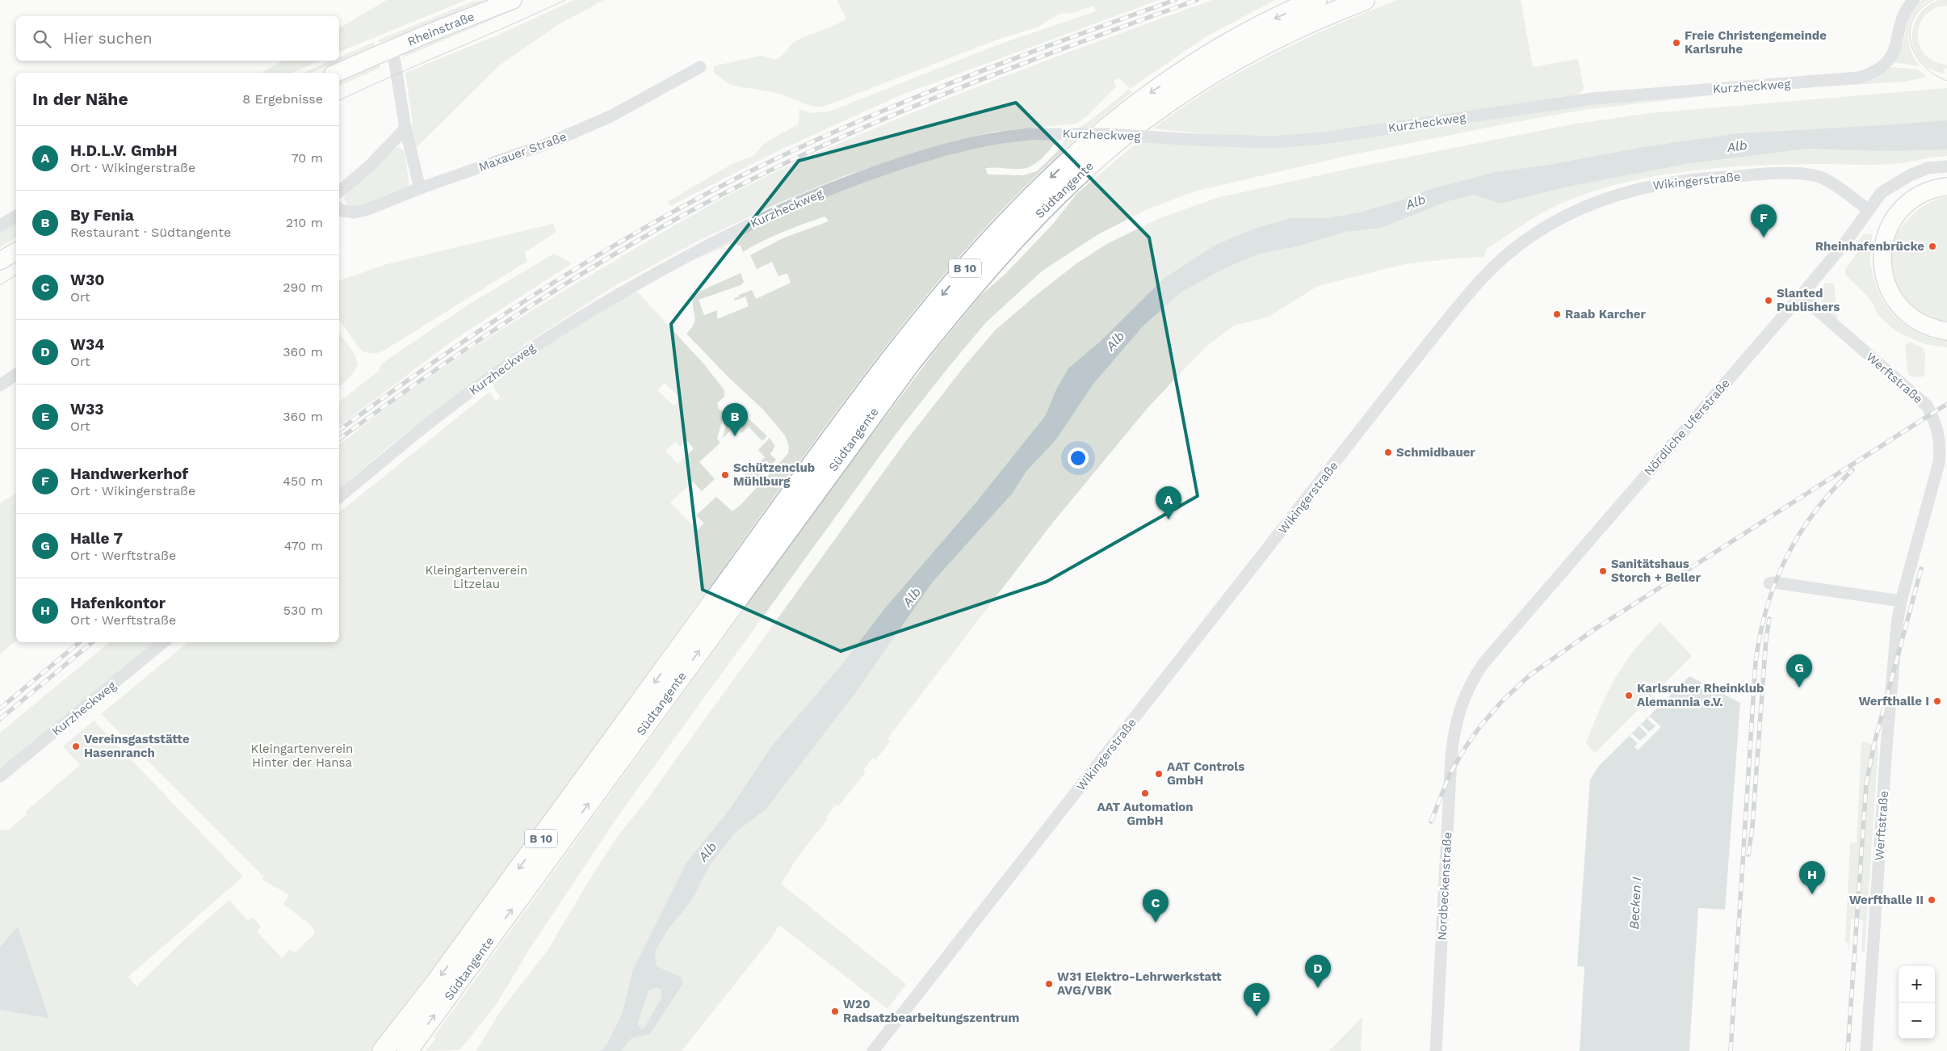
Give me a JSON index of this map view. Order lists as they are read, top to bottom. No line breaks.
{"streets":{"highway":["Südtangente","B 10"],"main road":["Rheinstraße"],"street":["Kurzheckweg","Maxauer Straße","Wikingerstraße","Werftstraße","Nördliche Uferstraße","Nordbeckenstraße"]},"crossings":[["Wikingerstraße","Nördliche Uferstraße"],["Werftstraße","Nördliche Uferstraße"],["Nördliche Uferstraße","Nordbeckenstraße"]],"water":["Alb","Becken I"],"parks":["Kleingartenverein Litzelau","Kleingartenverein Hinter der Hansa"],"places":["Freie Christengemeinde Karlsruhe","Rheinhafenbrücke","Slanted Publishers","Raab Karcher","Schmidbauer","Schützenclub Mühlburg","Sanitätshaus Storch + Beller","Karlsruher Rheinklub Alemannia e.V.","Werfthalle I","Vereinsgaststätte Hasenranch","AAT Controls GmbH","AAT Automation GmbH","Werfthalle II","W31 Elektro-Lehrwerkstatt AVG/VBK","W20 Radsatzbearbeitungszentrum"],"page":{"search":"Hier suchen","heading":["In der Nähe","8 Ergebnisse"],"list":[{"mark":"A","name":"H.D.L.V. GmbH","note":"Ort · Wikingerstraße","value":"70 m"},{"mark":"B","name":"By Fenia","note":"Restaurant · Südtangente","value":"210 m"},{"mark":"C","name":"W30","note":"Ort","value":"290 m"},{"mark":"D","name":"W34","note":"Ort","value":"360 m"},{"mark":"E","name":"W33","note":"Ort","value":"360 m"},{"mark":"F","name":"Handwerkerhof","note":"Ort · Wikingerstraße","value":"450 m"},{"mark":"G","name":"Halle 7","note":"Ort · Werftstraße","value":"470 m"},{"mark":"H","name":"Hafenkontor","note":"Ort · Werftstraße","value":"530 m"}],"pins":["F","B","A","G","H","C","D","E"],"map_buttons":["+","−"]}}
